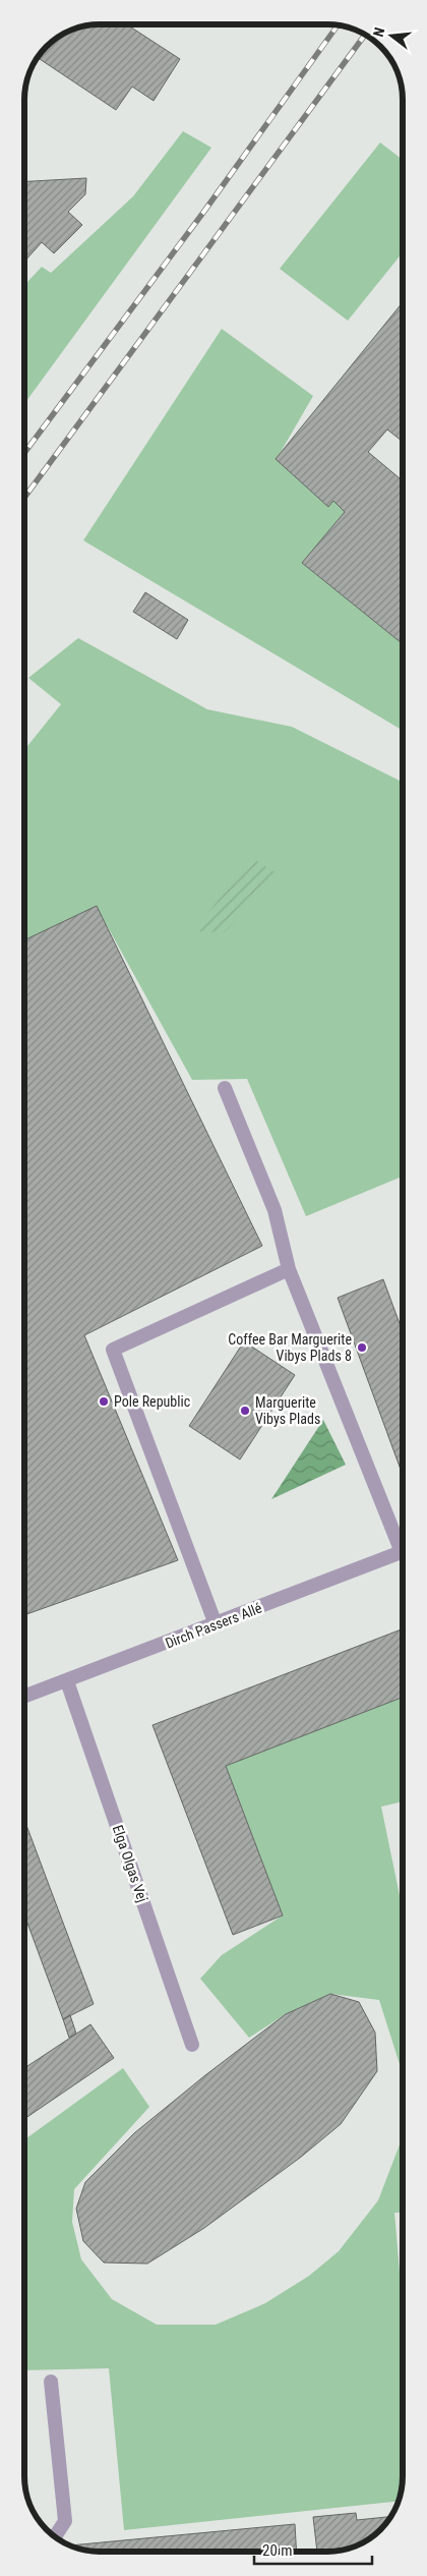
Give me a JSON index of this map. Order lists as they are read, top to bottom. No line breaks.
{"streets":{"street":["Dirch Passers Allé","Elga Olgas Vej"]},"crossings":[["Dirch Passers Allé","Elga Olgas Vej"]],"places":["Coffee Bar Marguerite Vibys Plads 8","Pole Republic","Marguerite Vibys Plads"],"scale_bar":"20 m","north":"left"}
